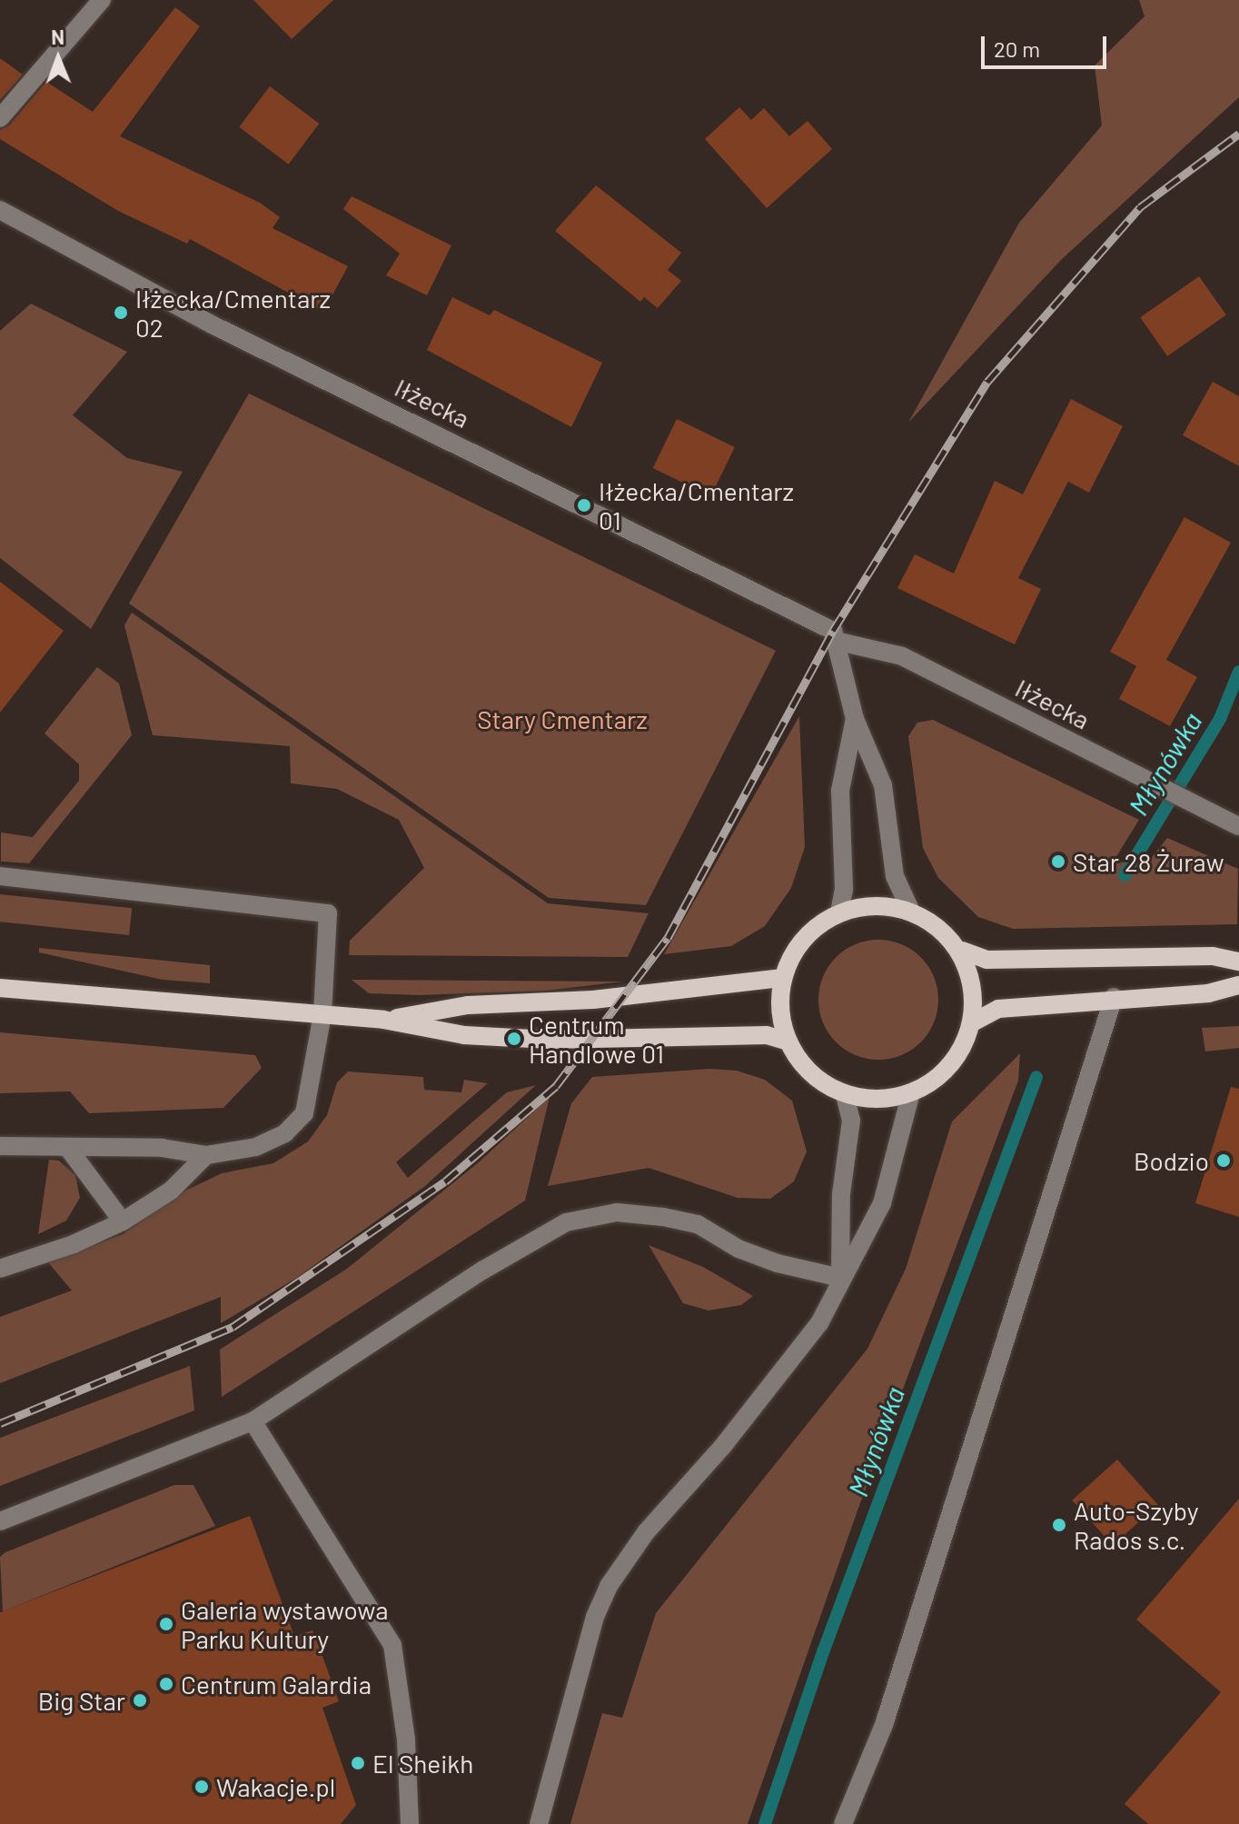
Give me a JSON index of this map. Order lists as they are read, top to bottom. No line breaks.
{"streets":{"street":["Iłżecka"]},"water":["Młynówka"],"parks":["Stary Cmentarz"],"places":["Iłżecka/Cmentarz 02","Iłżecka/Cmentarz 01","Star 28 Żuraw","Centrum Handlowe 01","Bodzio","Auto-Szyby Rados s.c.","Galeria wystawowa Parku Kultury","Centrum Galardia","Big Star","El Sheikh","Wakacje.pl"],"scale_bar":"20 m","north":"top"}
